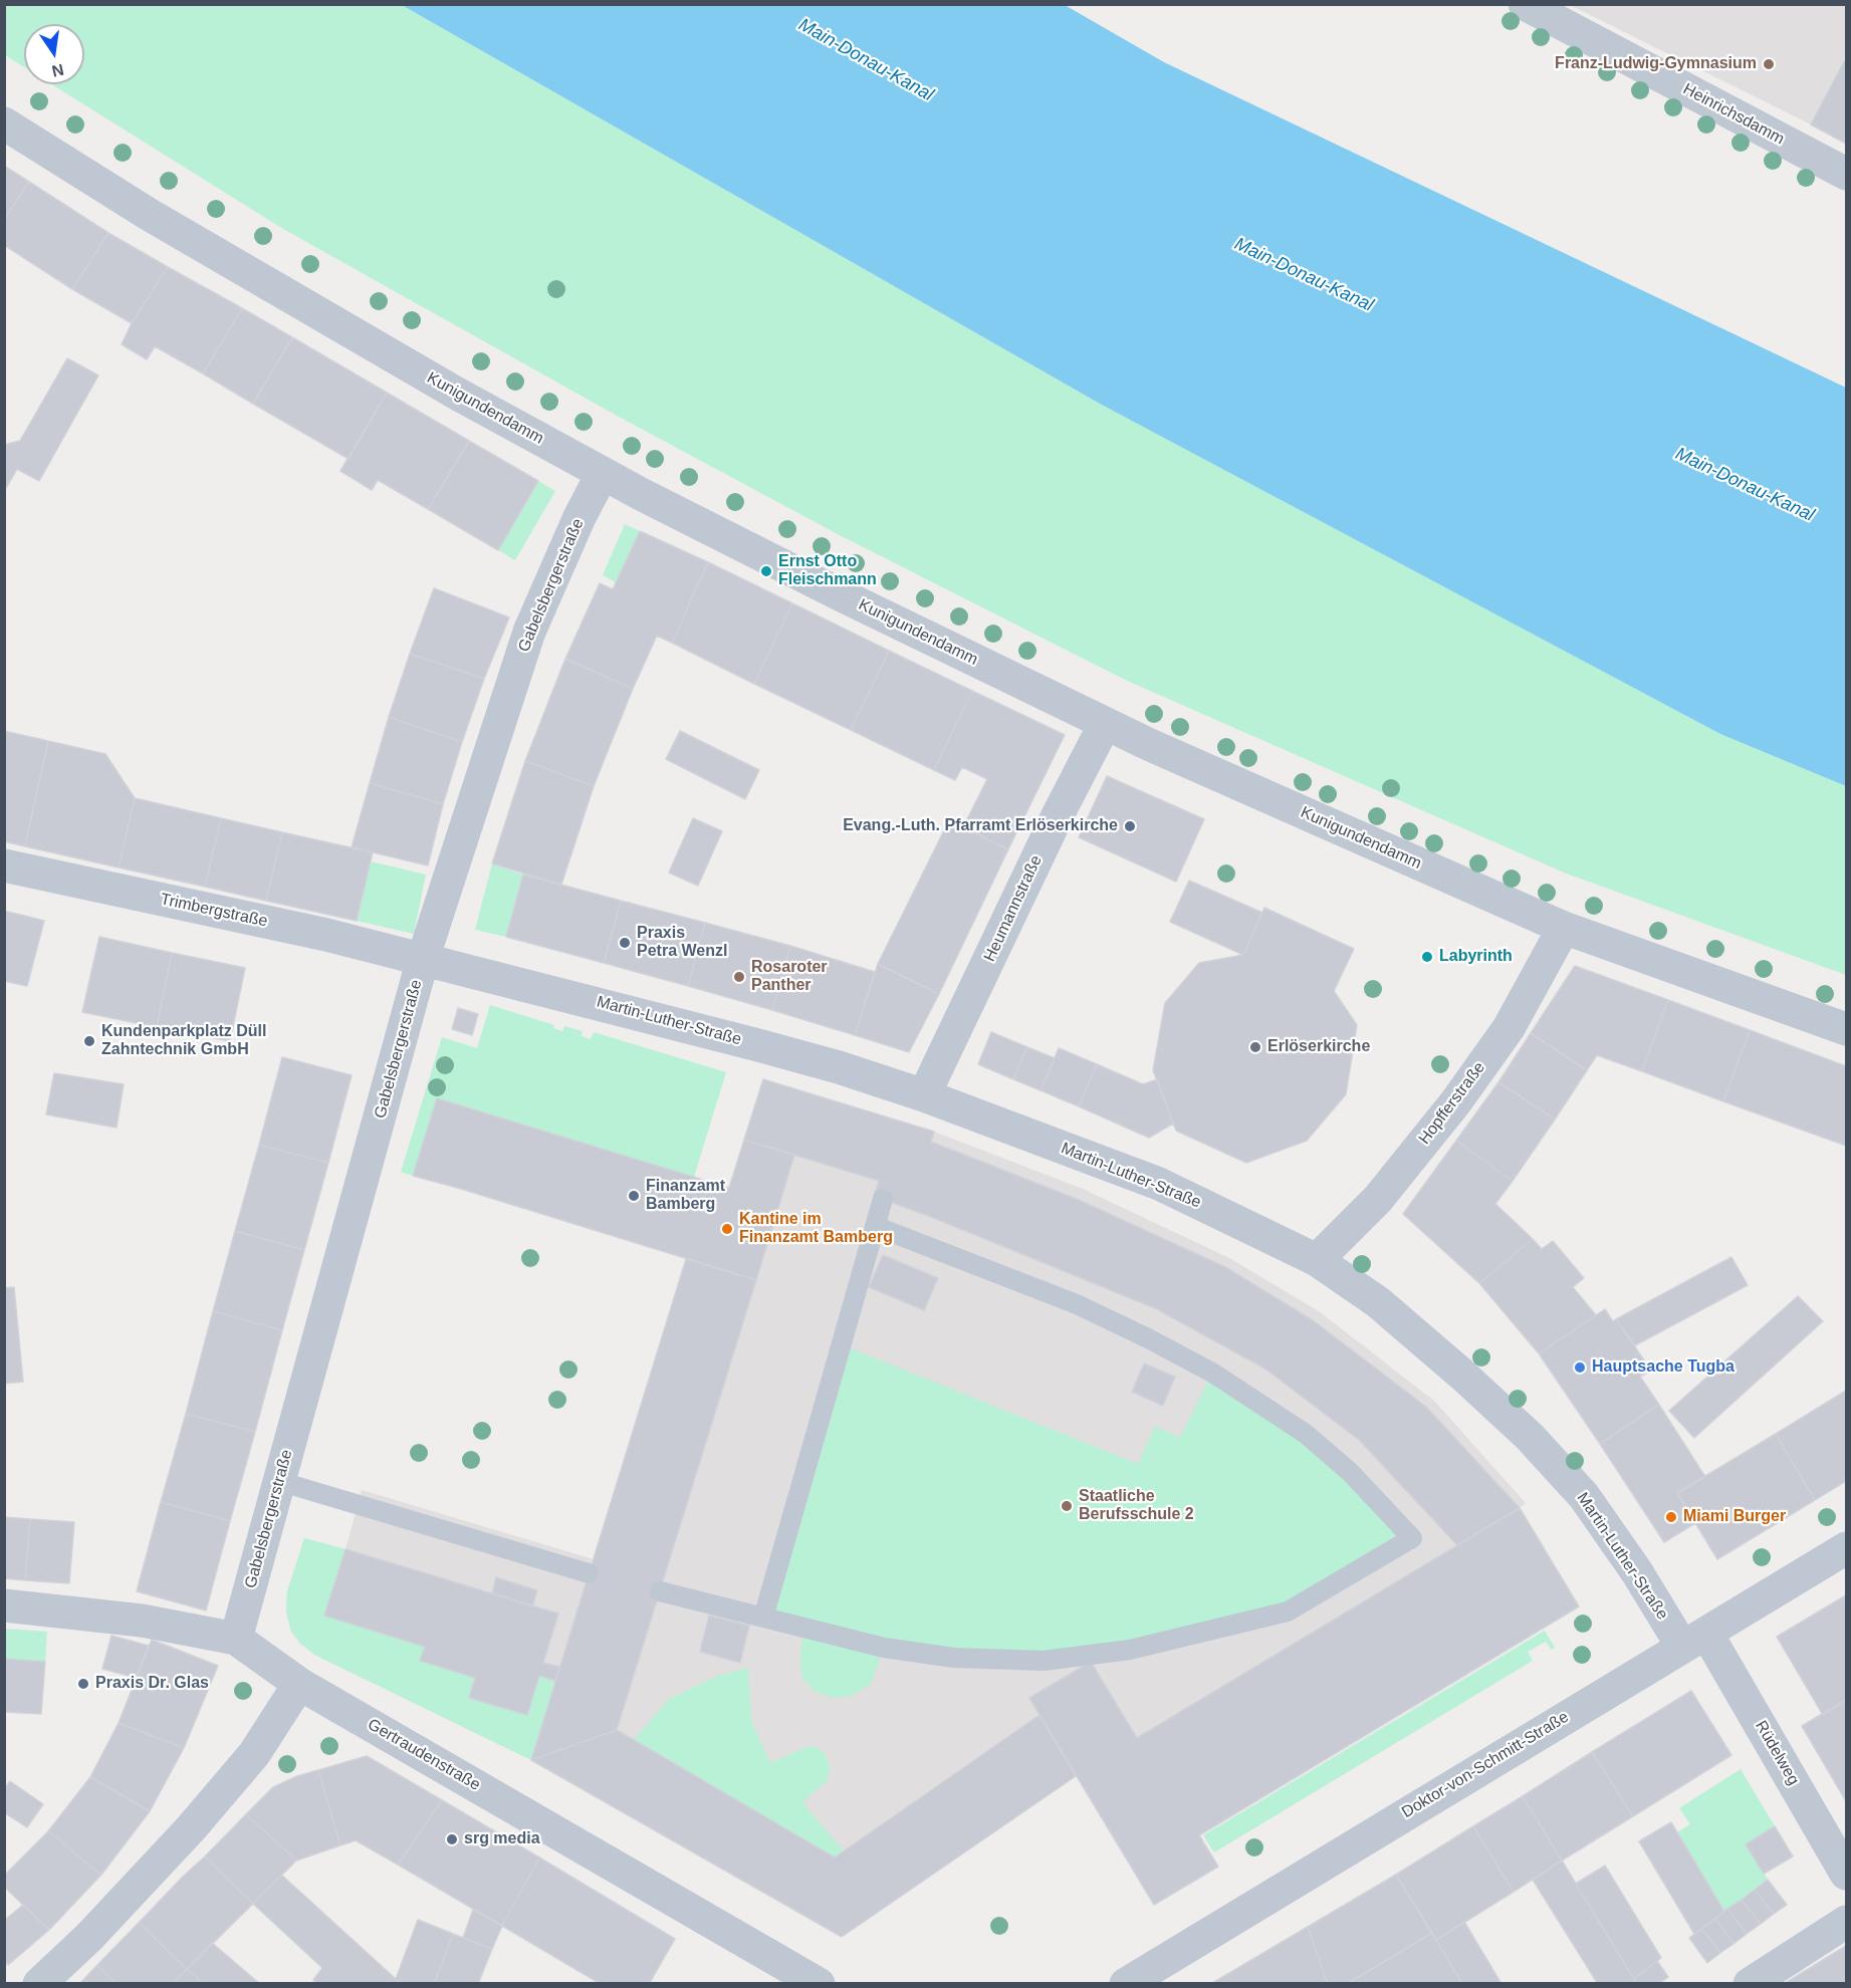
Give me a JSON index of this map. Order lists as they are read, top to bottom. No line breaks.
{"streets":{"street":["Heinrichsdamm","Kunigundendamm","Gabelsbergerstraße","Heumannstraße","Trimbergstraße","Martin-Luther-Straße","Hopfferstraße","Rüdelweg","Gertraudenstraße","Doktor-von-Schmitt-Straße"]},"crossings":[["Kunigundendamm","Gabelsbergerstraße"],["Kunigundendamm","Heumannstraße"],["Kunigundendamm","Hopfferstraße"],["Gabelsbergerstraße","Trimbergstraße"],["Gabelsbergerstraße","Martin-Luther-Straße"],["Gabelsbergerstraße","Gertraudenstraße"],["Heumannstraße","Martin-Luther-Straße"],["Trimbergstraße","Martin-Luther-Straße"],["Martin-Luther-Straße","Hopfferstraße"],["Martin-Luther-Straße","Rüdelweg"],["Martin-Luther-Straße","Doktor-von-Schmitt-Straße"],["Rüdelweg","Doktor-von-Schmitt-Straße"]],"water":["Main-Donau-Kanal"],"places":["Franz-Ludwig-Gymnasium","Ernst Otto Fleischmann","Evang.-Luth. Pfarramt Erlöserkirche","Praxis Petra Wenzl","Labyrinth","Rosaroter Panther","Kundenparkplatz Düll Zahntechnik GmbH","Erlöserkirche","Finanzamt Bamberg","Kantine im Finanzamt Bamberg","Hauptsache Tugba","Staatliche Berufsschule 2","Miami Burger","Praxis Dr. Glas","srg media"],"north":"bottom"}
